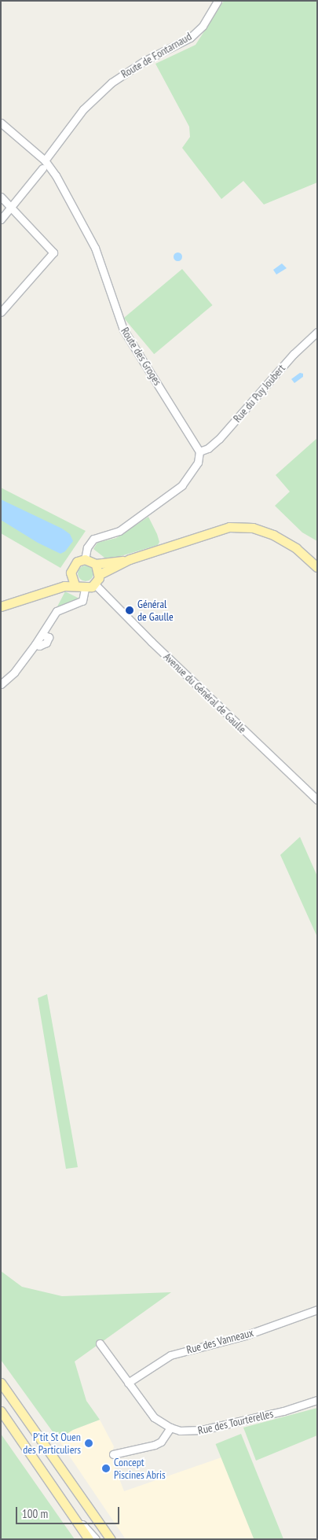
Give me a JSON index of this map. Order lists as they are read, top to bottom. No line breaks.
{"streets":{"street":["Route de Fontarnaud","Route des Groges","Rue du Puy Joubert","Avenue du Général de Gaulle","Rue des Vanneaux","Rue des Tourterelles"]},"crossings":[["Route de Fontarnaud","Route des Groges"],["Route des Groges","Rue du Puy Joubert"],["Rue des Vanneaux","Rue des Tourterelles"]],"places":["Général de Gaulle","P'tit St Ouen des Particuliers","Concept Piscines Abris"],"scale_bar":"100 m"}
